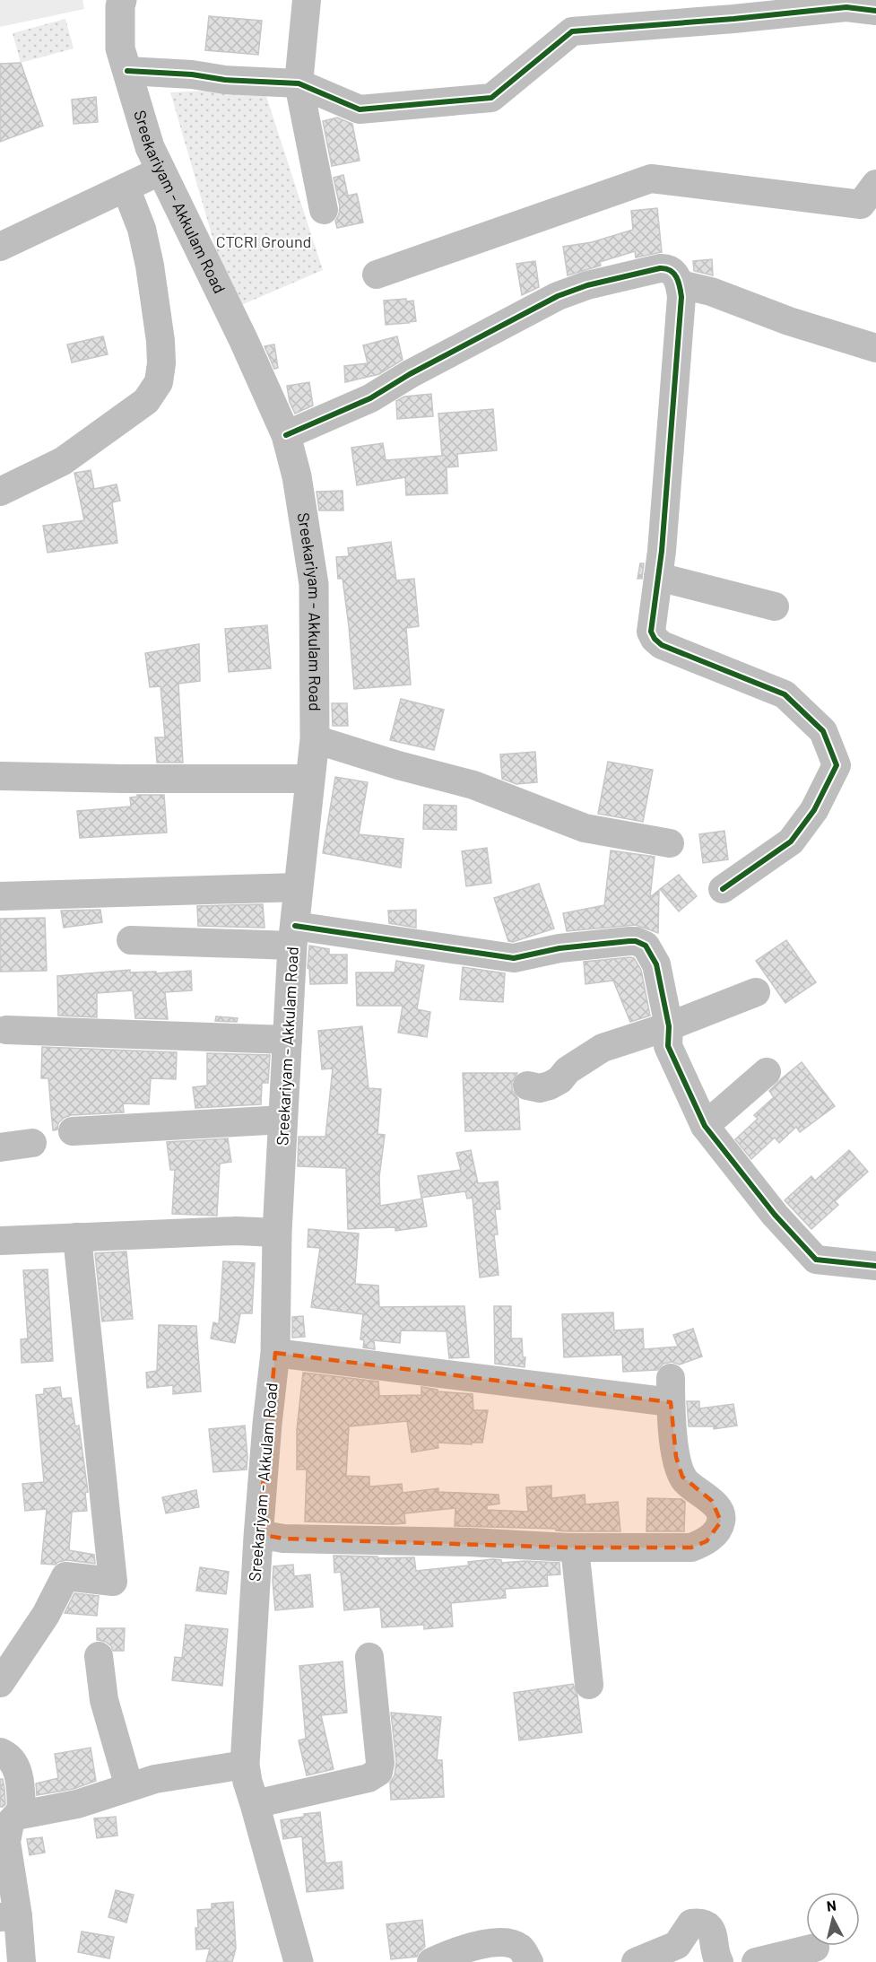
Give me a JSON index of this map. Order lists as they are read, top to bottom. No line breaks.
{"streets":{"main road":["Sreekariyam - Akkulam Road"]},"parks":["CTCRI Ground"],"north":"top"}
